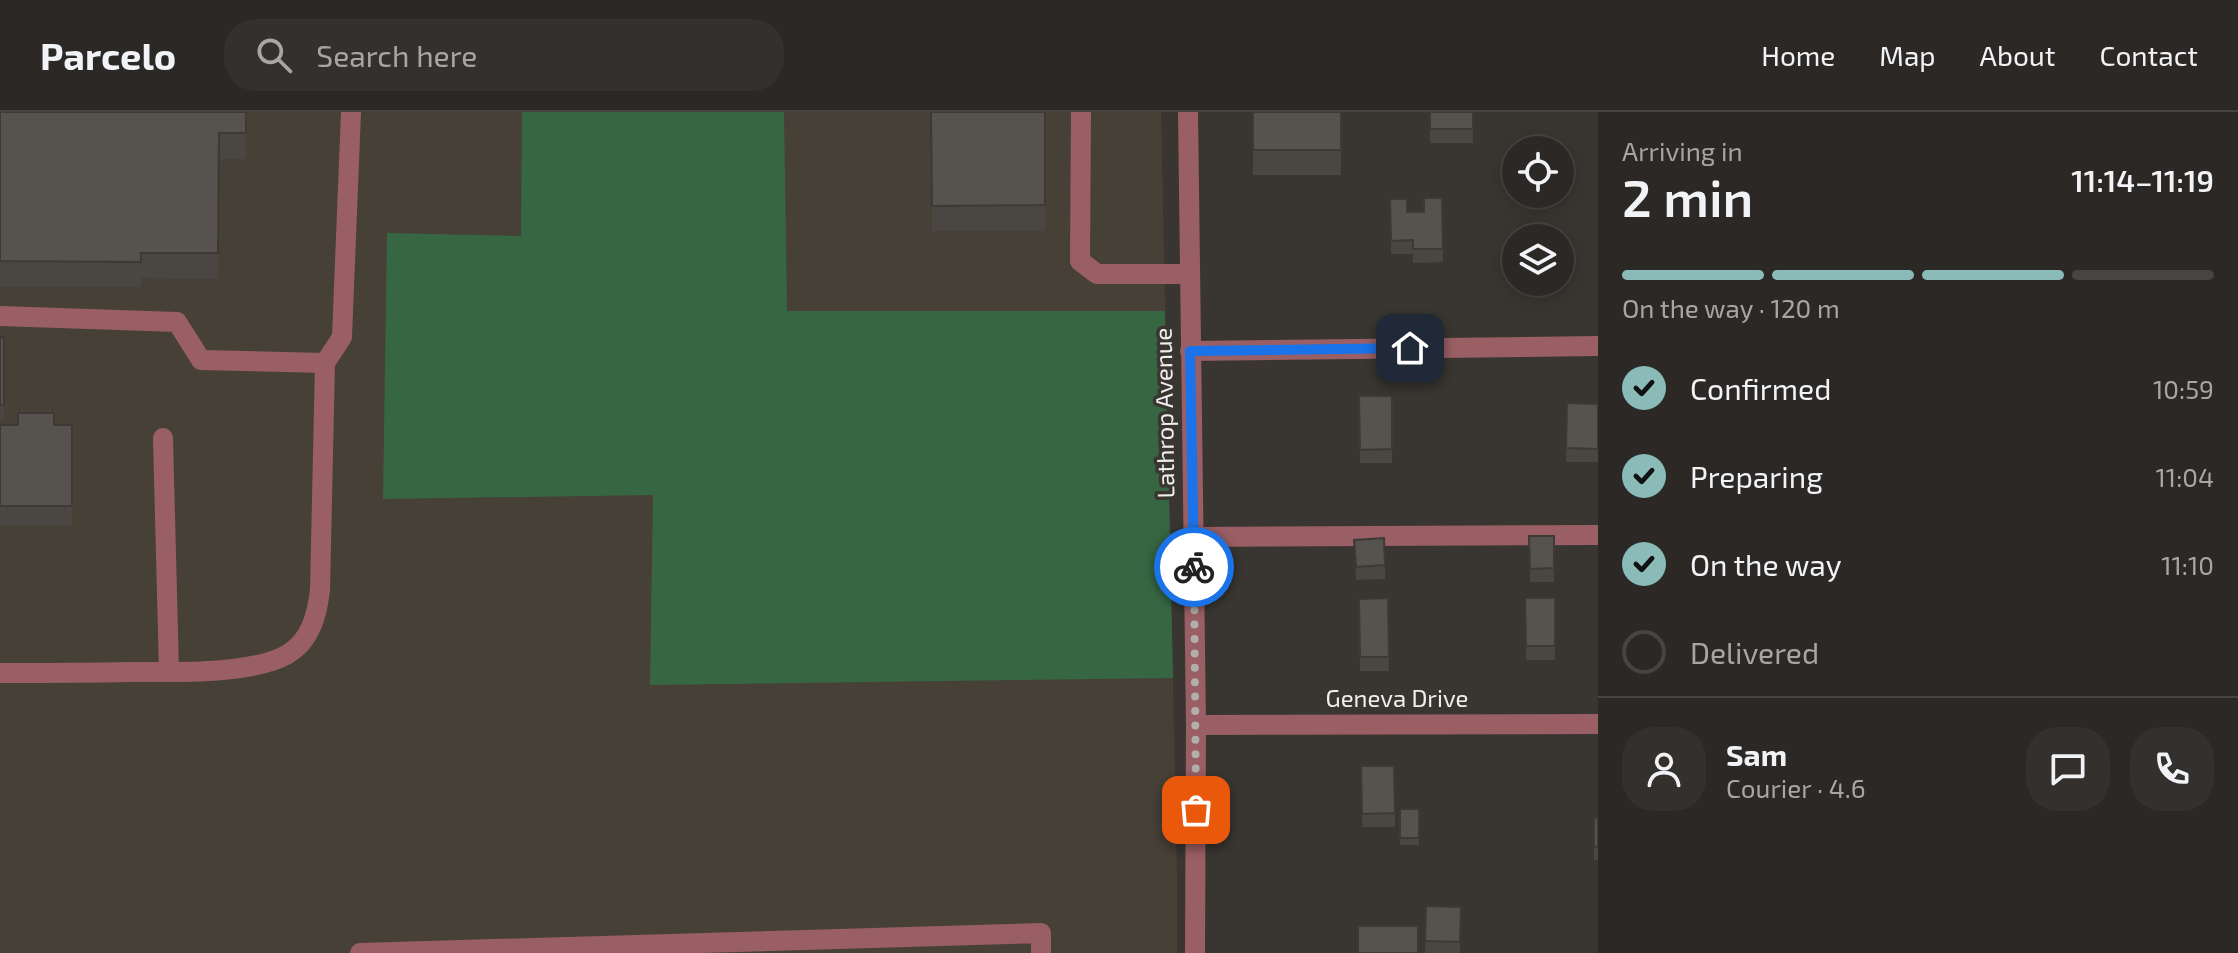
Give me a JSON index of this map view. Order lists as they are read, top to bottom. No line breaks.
{"streets":{"street":["Lathrop Avenue","Geneva Drive"]},"crossings":[["Lathrop Avenue","Geneva Drive"]],"page":{"header":"Parcelo","search":"Search here","nav":["Home","Map","About","Contact"],"heading":["2 min","Arriving in","11:14–11:19"],"panel":["Sam","Courier · 4.6"],"bar":"On the way · 120 m","list":[["Confirmed","10:59"],["Preparing","11:04"],["On the way","11:10"],"Delivered"]}}
